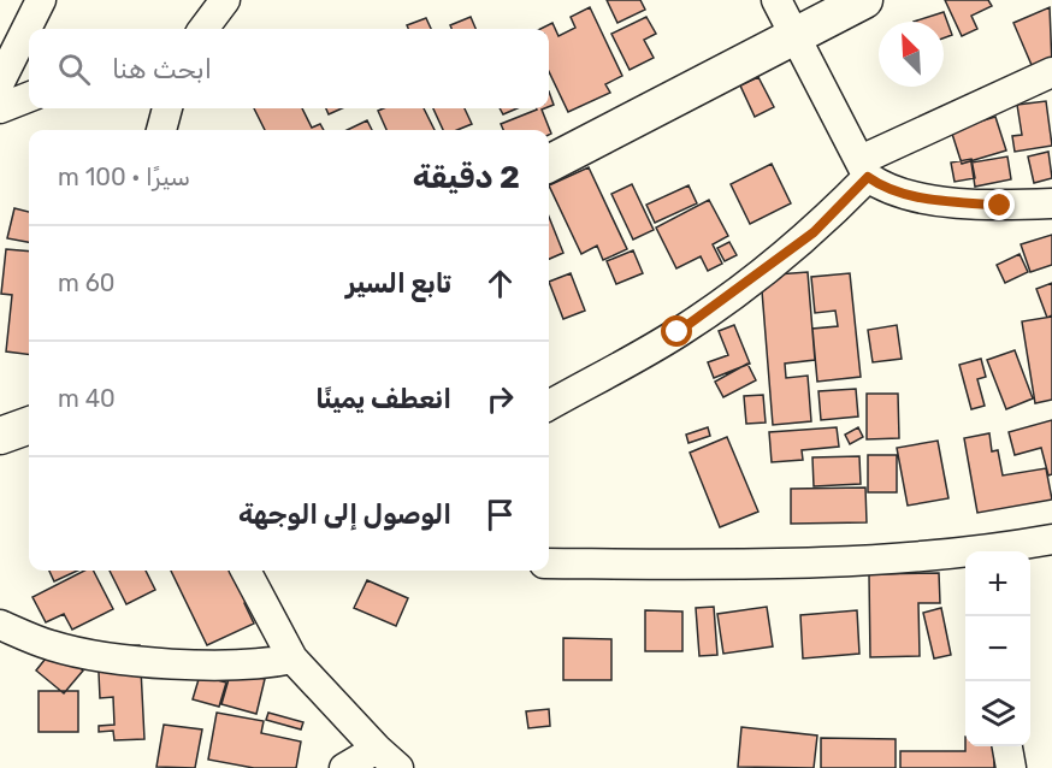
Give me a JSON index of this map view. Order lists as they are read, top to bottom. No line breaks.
{"north":"top left","page":{"search":"ابحث هنا","heading":["2 دقيقة","سيرًا · 100 m"],"list":[["تابع السير","60 m"],["انعطف يمينًا","40 m"],"الوصول إلى الوجهة"],"map_buttons":["+","−"]}}
